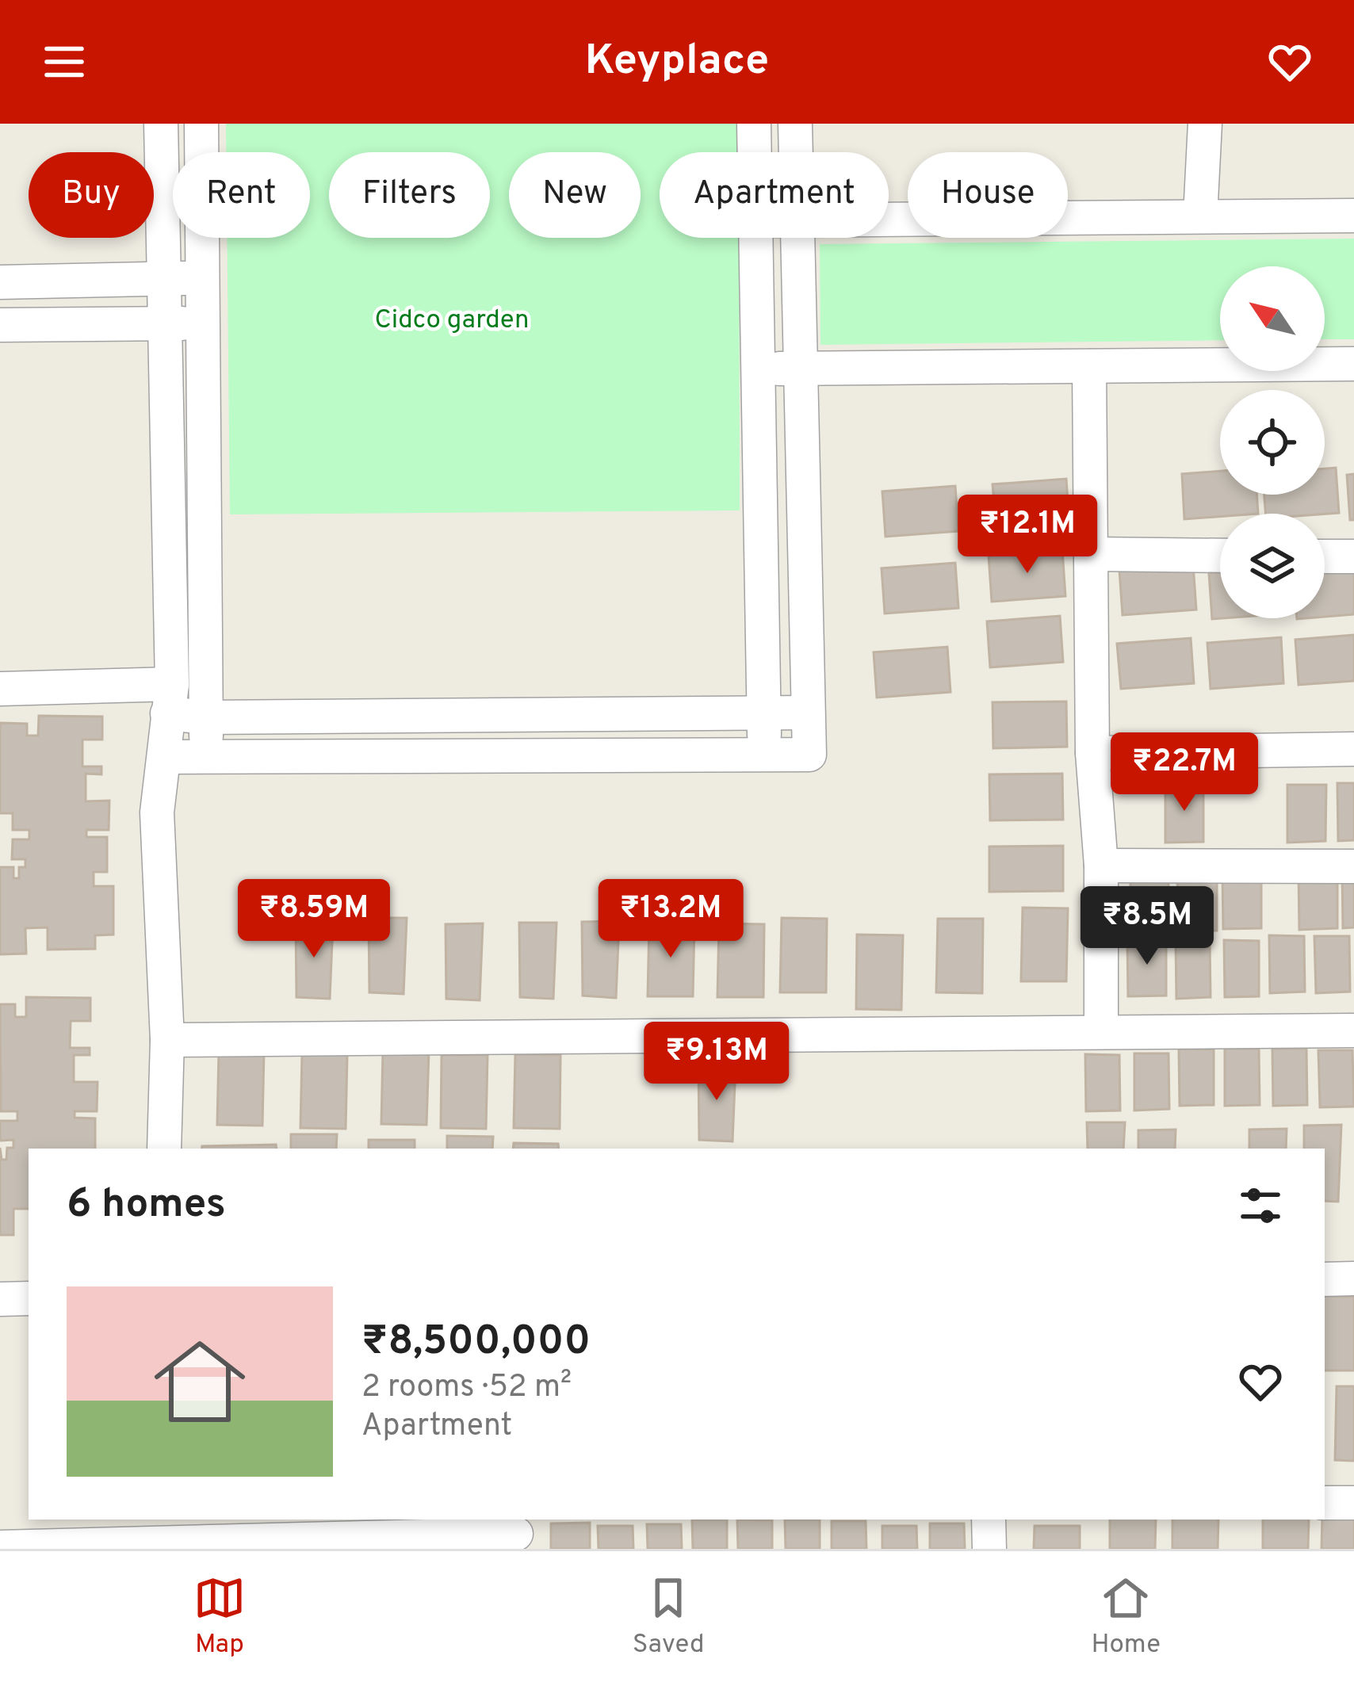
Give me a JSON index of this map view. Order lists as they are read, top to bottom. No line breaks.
{"parks":["Cidco garden"],"north":"top left","page":{"header":"Keyplace","chip":["Buy","Rent","Filters","New","Apartment","House"],"price":["₹12.1M","₹22.7M","₹8.59M","₹13.2M","₹8.5M","₹9.13M"],"heading":"6 homes","list":[{"name":"₹8,500,000","note":"2 rooms · 52 m² · Apartment"}],"tabs":["Map","Saved","Home"]}}
